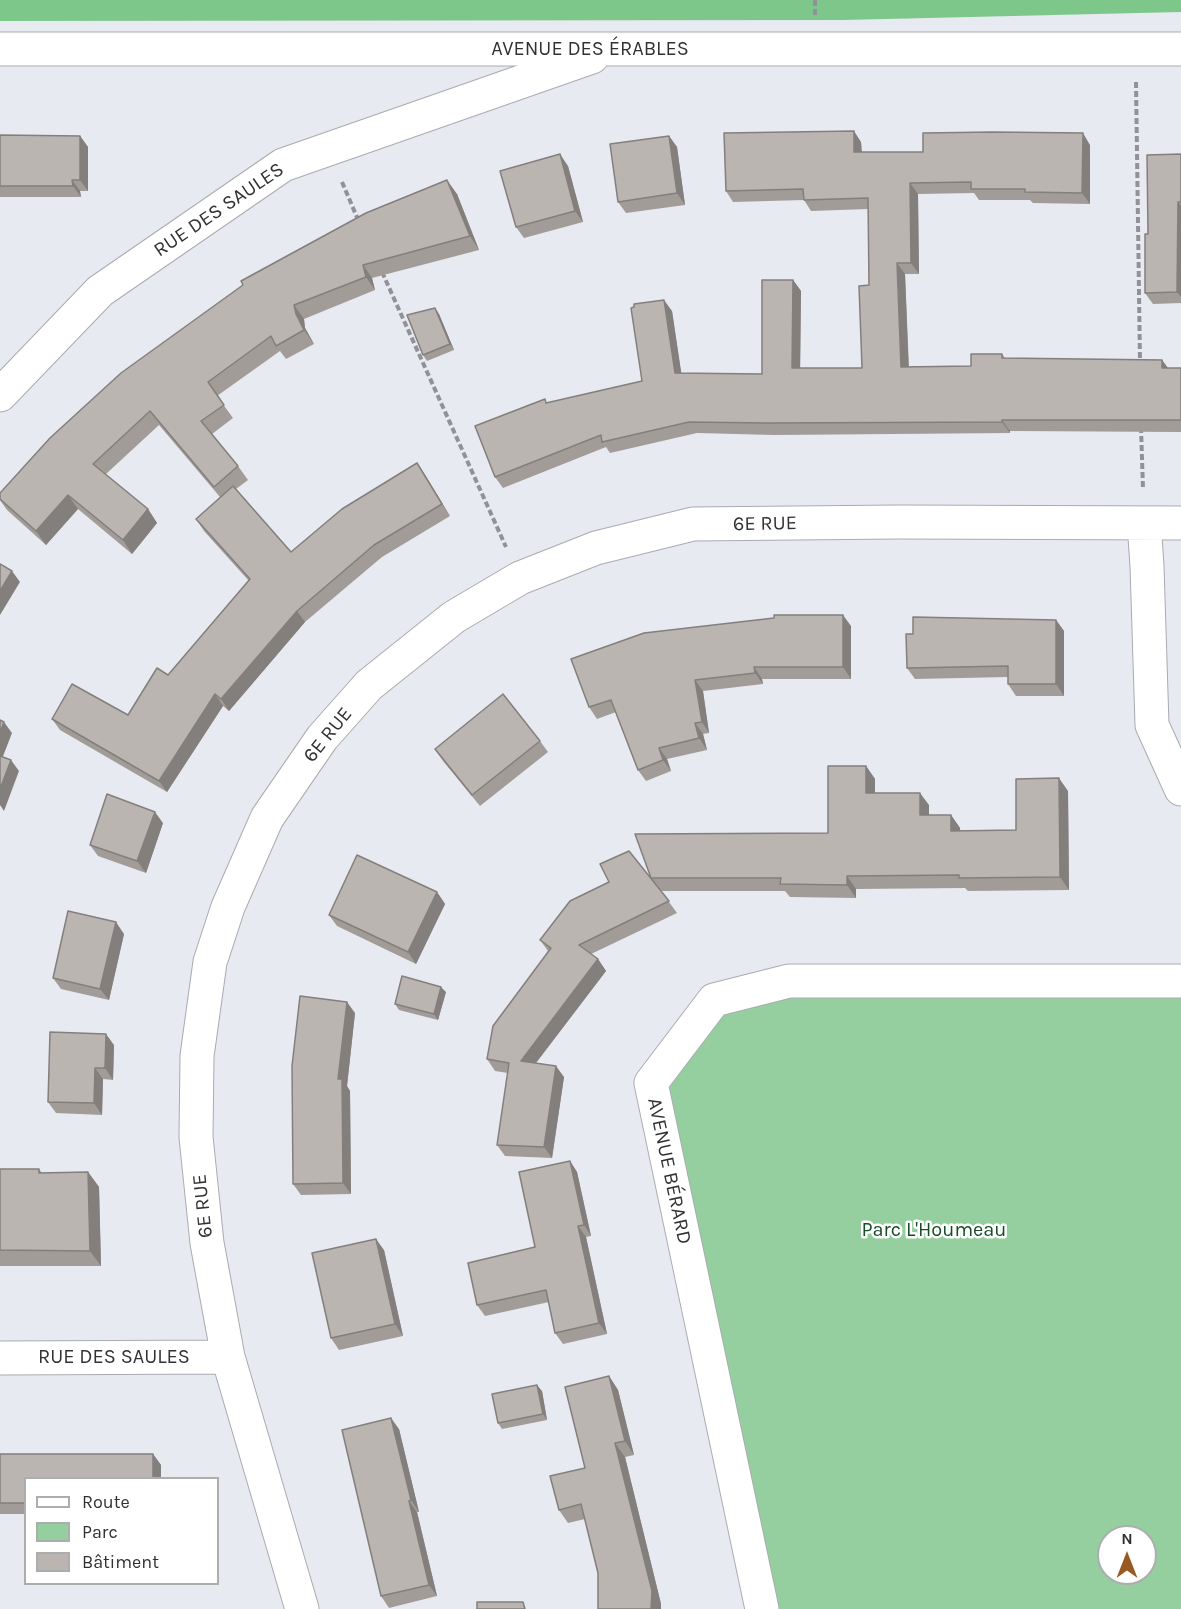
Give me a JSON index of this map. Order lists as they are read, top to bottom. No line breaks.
{"streets":{"street":["AVENUE DES ÉRABLES","RUE DES SAULES","6E RUE","AVENUE BÉRARD"]},"crossings":[["AVENUE DES ÉRABLES","RUE DES SAULES"],["RUE DES SAULES","6E RUE"]],"parks":["Parc L'Houmeau"],"legend":["Route","Parc","Bâtiment"],"north":"top"}
